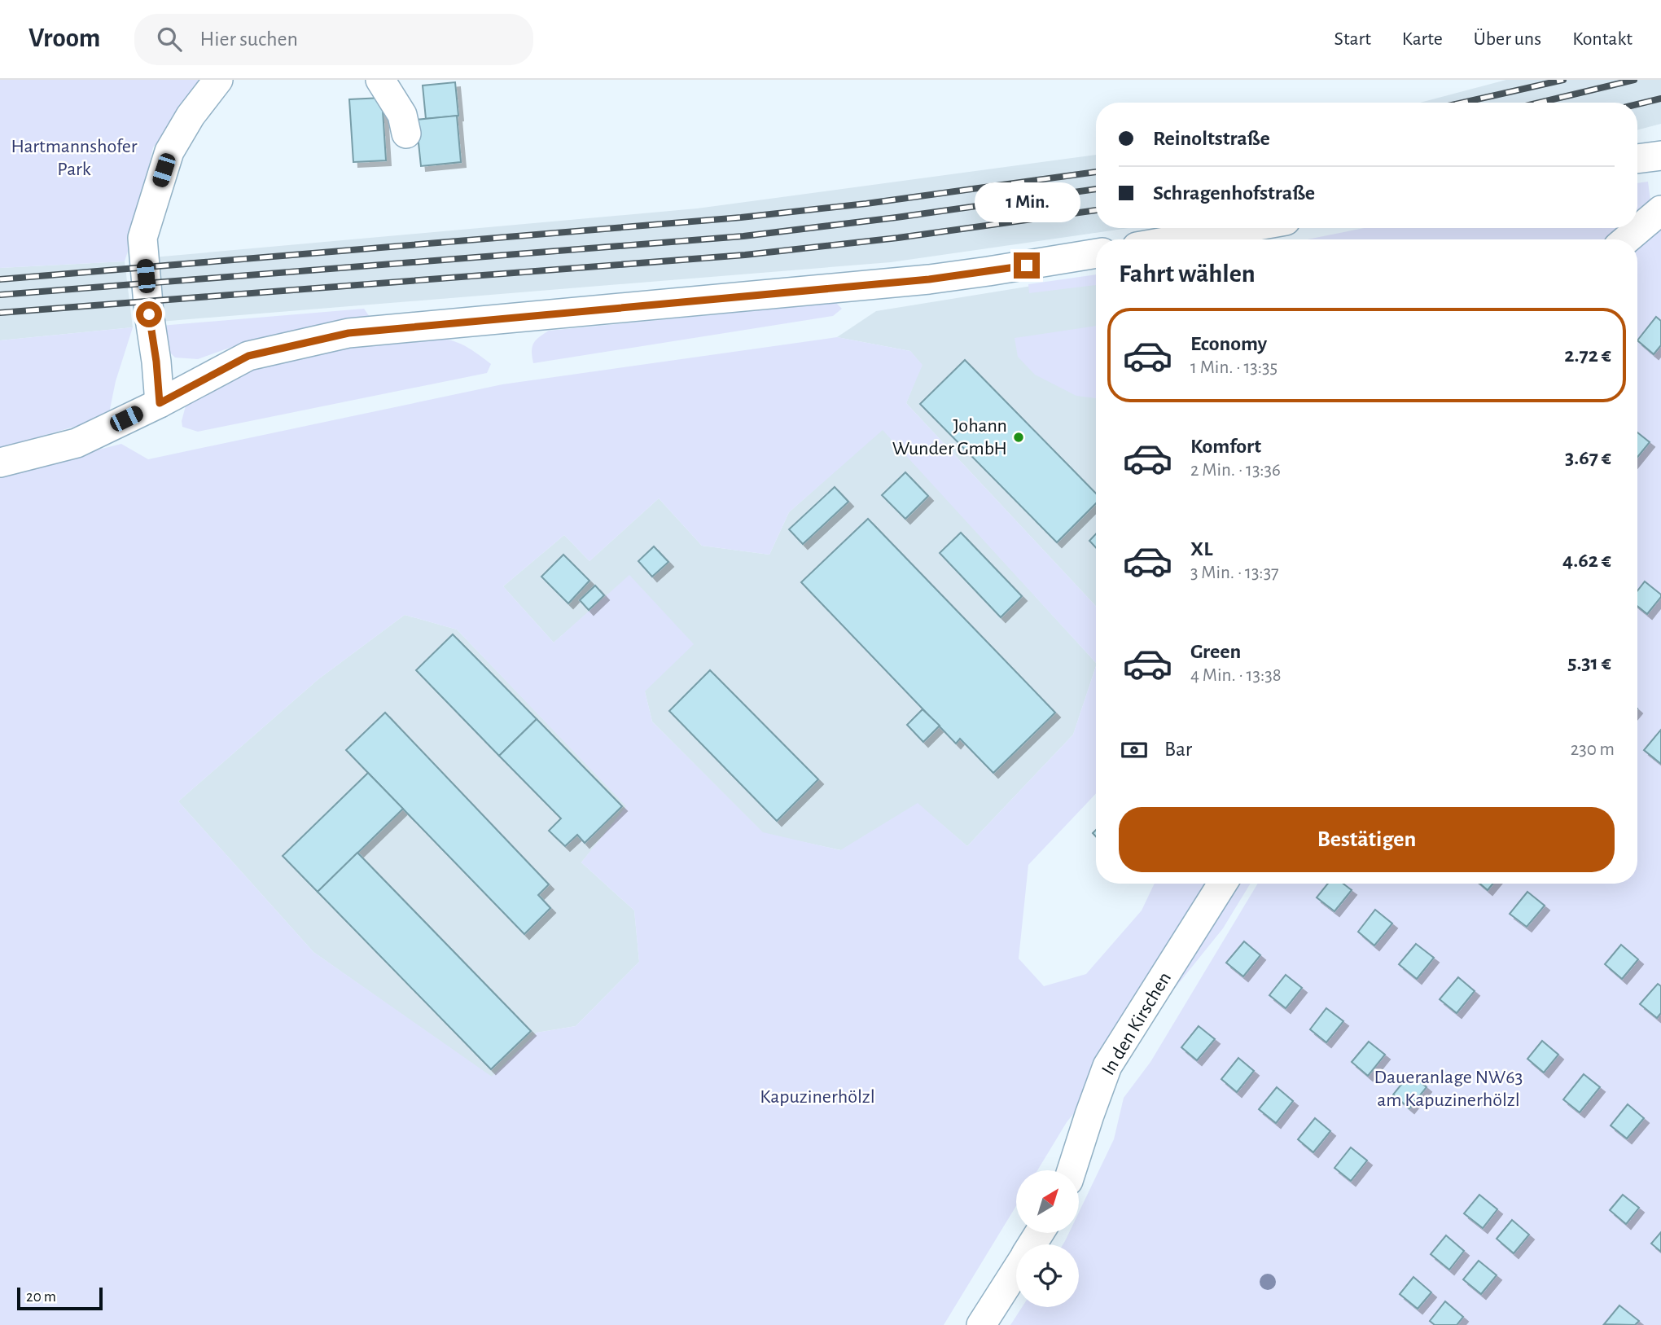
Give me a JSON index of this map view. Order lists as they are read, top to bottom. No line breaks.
{"streets":{"street":["In den Kirschen"]},"parks":["Hartmannshofer Park","Daueranlage NW63 am Kapuzinerhölzl","Kapuzinerhölzl"],"places":["Johann Wunder GmbH"],"scale_bar":"20 m","north":"top right","page":{"header":"Vroom","search":"Hier suchen","nav":["Start","Karte","Über uns","Kontakt"],"banner":["Reinoltstraße","Schragenhofstraße"],"bubble":"1 Min.","heading":"Fahrt wählen","list":[{"name":"Economy","note":"1 Min. · 13:35","value":"2.72 €"},{"name":"Komfort","note":"2 Min. · 13:36","value":"3.67 €"},{"name":"XL","note":"3 Min. · 13:37","value":"4.62 €"},{"name":"Green","note":"4 Min. · 13:38","value":"5.31 €"}],"pay":["Bar","230 m"],"buttons":"Bestätigen","scale":"20 m"}}
